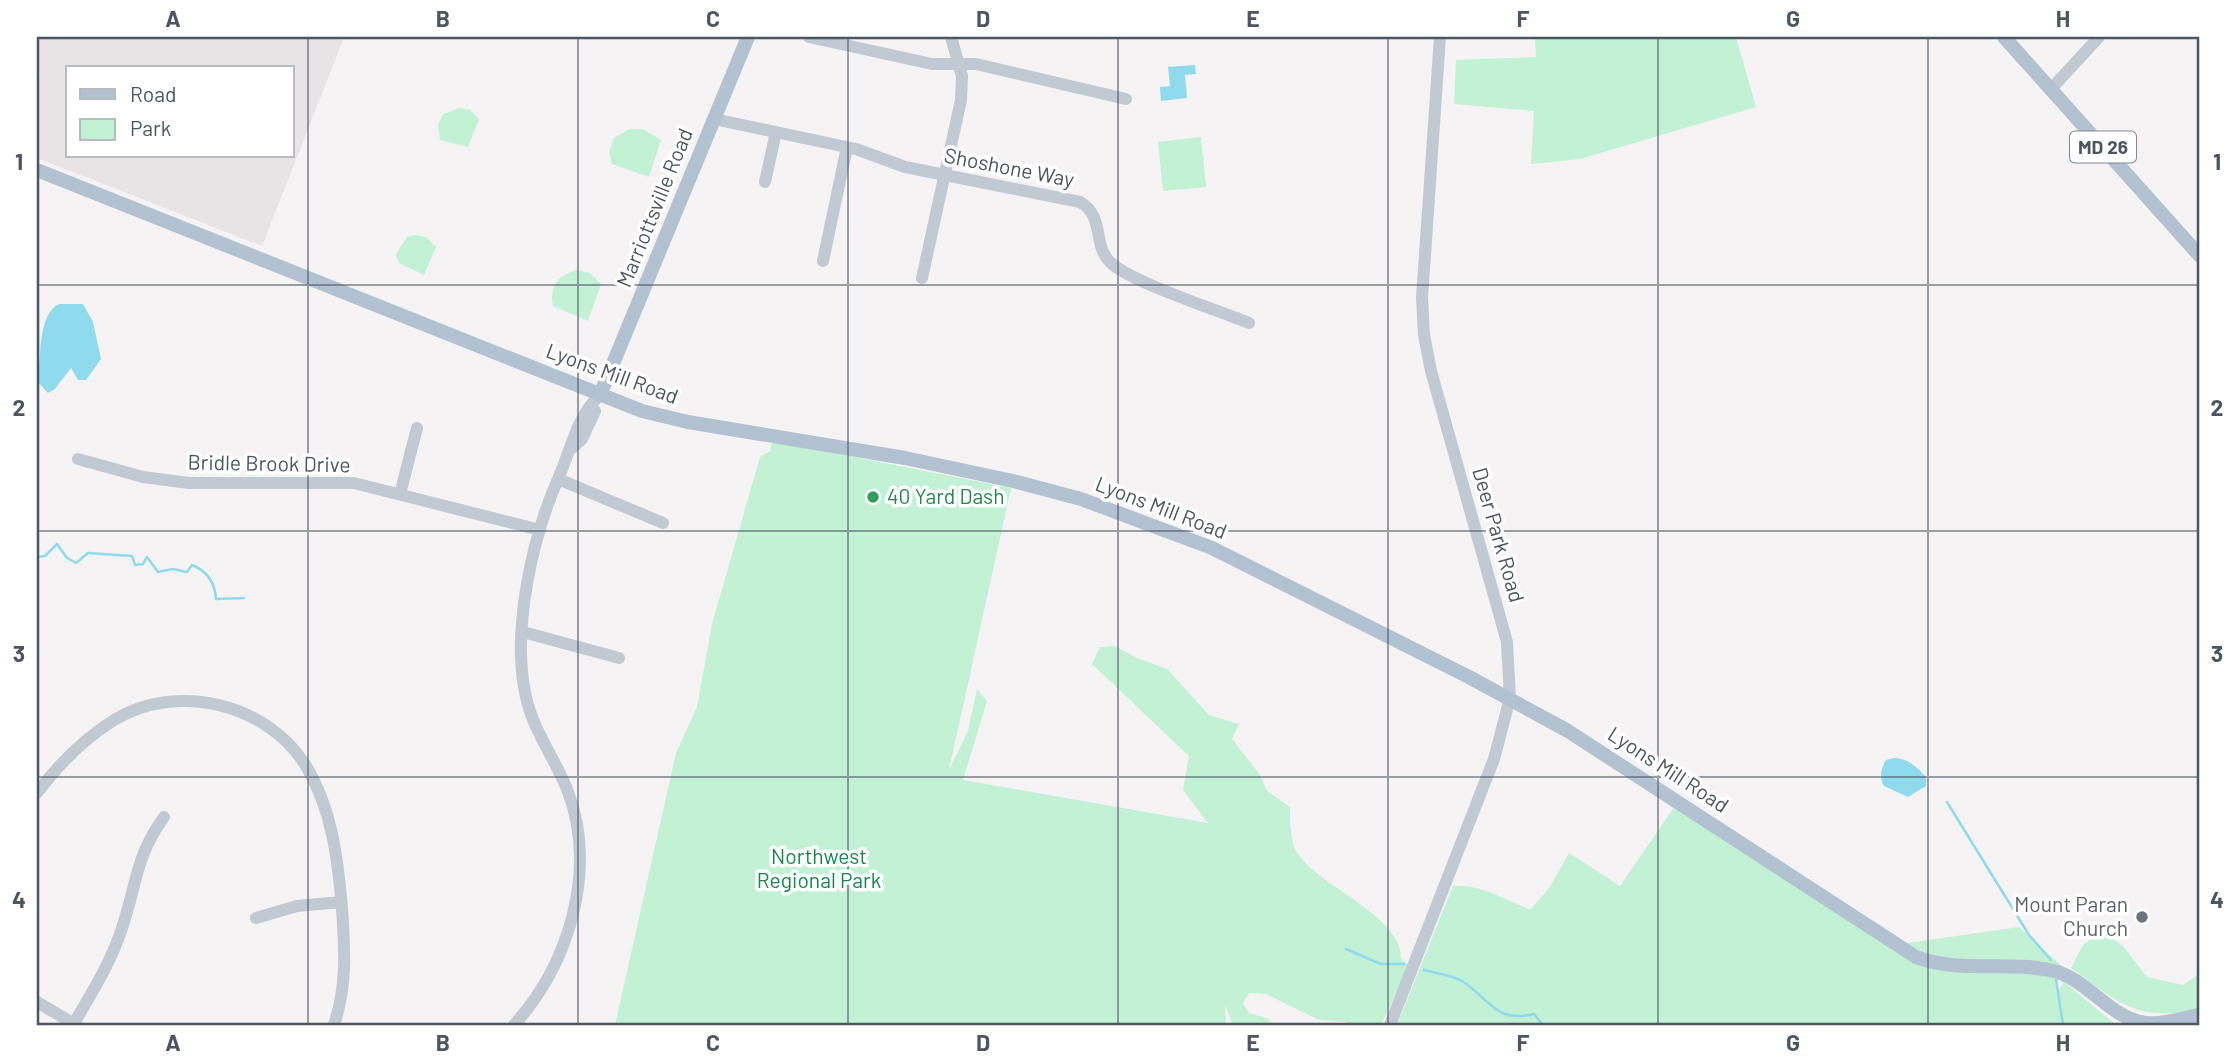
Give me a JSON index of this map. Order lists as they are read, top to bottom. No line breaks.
{"streets":{"main road":["MD 26","Marriottsville Road","Lyons Mill Road"],"street":["Shoshone Way","Bridle Brook Drive","Deer Park Road"]},"crossings":[["Shoshone Way","Marriottsville Road"],["Marriottsville Road","Lyons Mill Road"],["Marriottsville Road","Bridle Brook Drive"],["Lyons Mill Road","Deer Park Road"]],"parks":["Northwest Regional Park"],"places":["40 Yard Dash","Mount Paran Church"],"legend":["Road","Park"],"grid":{"columns":["A","B","C","D","E","F","G","H"],"rows":["1","2","3","4"]}}
